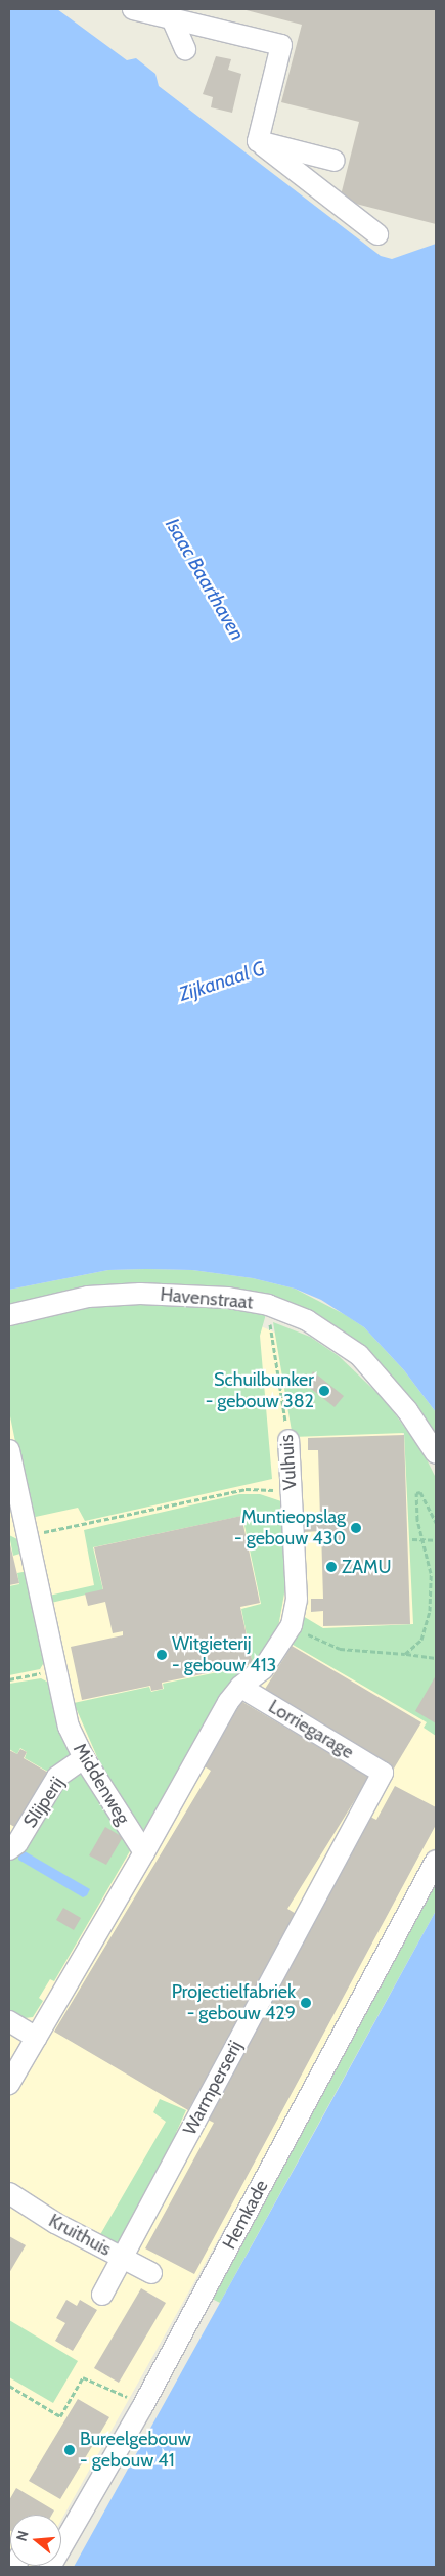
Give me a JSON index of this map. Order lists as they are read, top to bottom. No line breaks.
{"streets":{"street":["Havenstraat","Vulhuis","Lorriegarage","Middenweg","Slijperij","Warmperserij","Hemkade","Kruithuis"]},"crossings":[["Havenstraat","Vulhuis"],["Vulhuis","Lorriegarage"],["Vulhuis","Middenweg"],["Lorriegarage","Warmperserij"],["Middenweg","Slijperij"],["Warmperserij","Kruithuis"]],"water":["Isaac Baarthaven","Zijkanaal G"],"places":["Schuilbunker - gebouw 382","Muntieopslag - gebouw 430","ZAMU","Witgieterij - gebouw 413","Projectielfabriek - gebouw 429","Bureelgebouw - gebouw 41"],"north":"left"}
